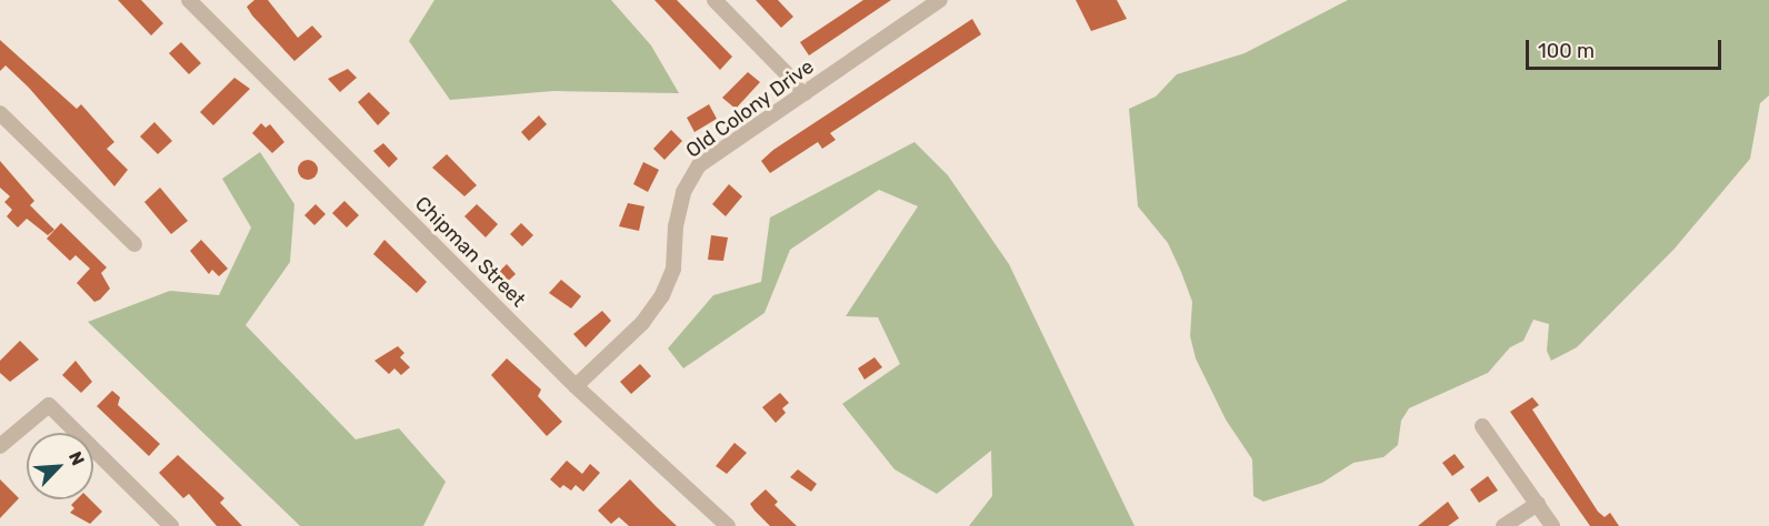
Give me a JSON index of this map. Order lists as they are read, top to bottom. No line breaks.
{"streets":{"street":["Old Colony Drive","Chipman Street"]},"crossings":[["Old Colony Drive","Chipman Street"]],"scale_bar":"100 m","north":"top right"}
